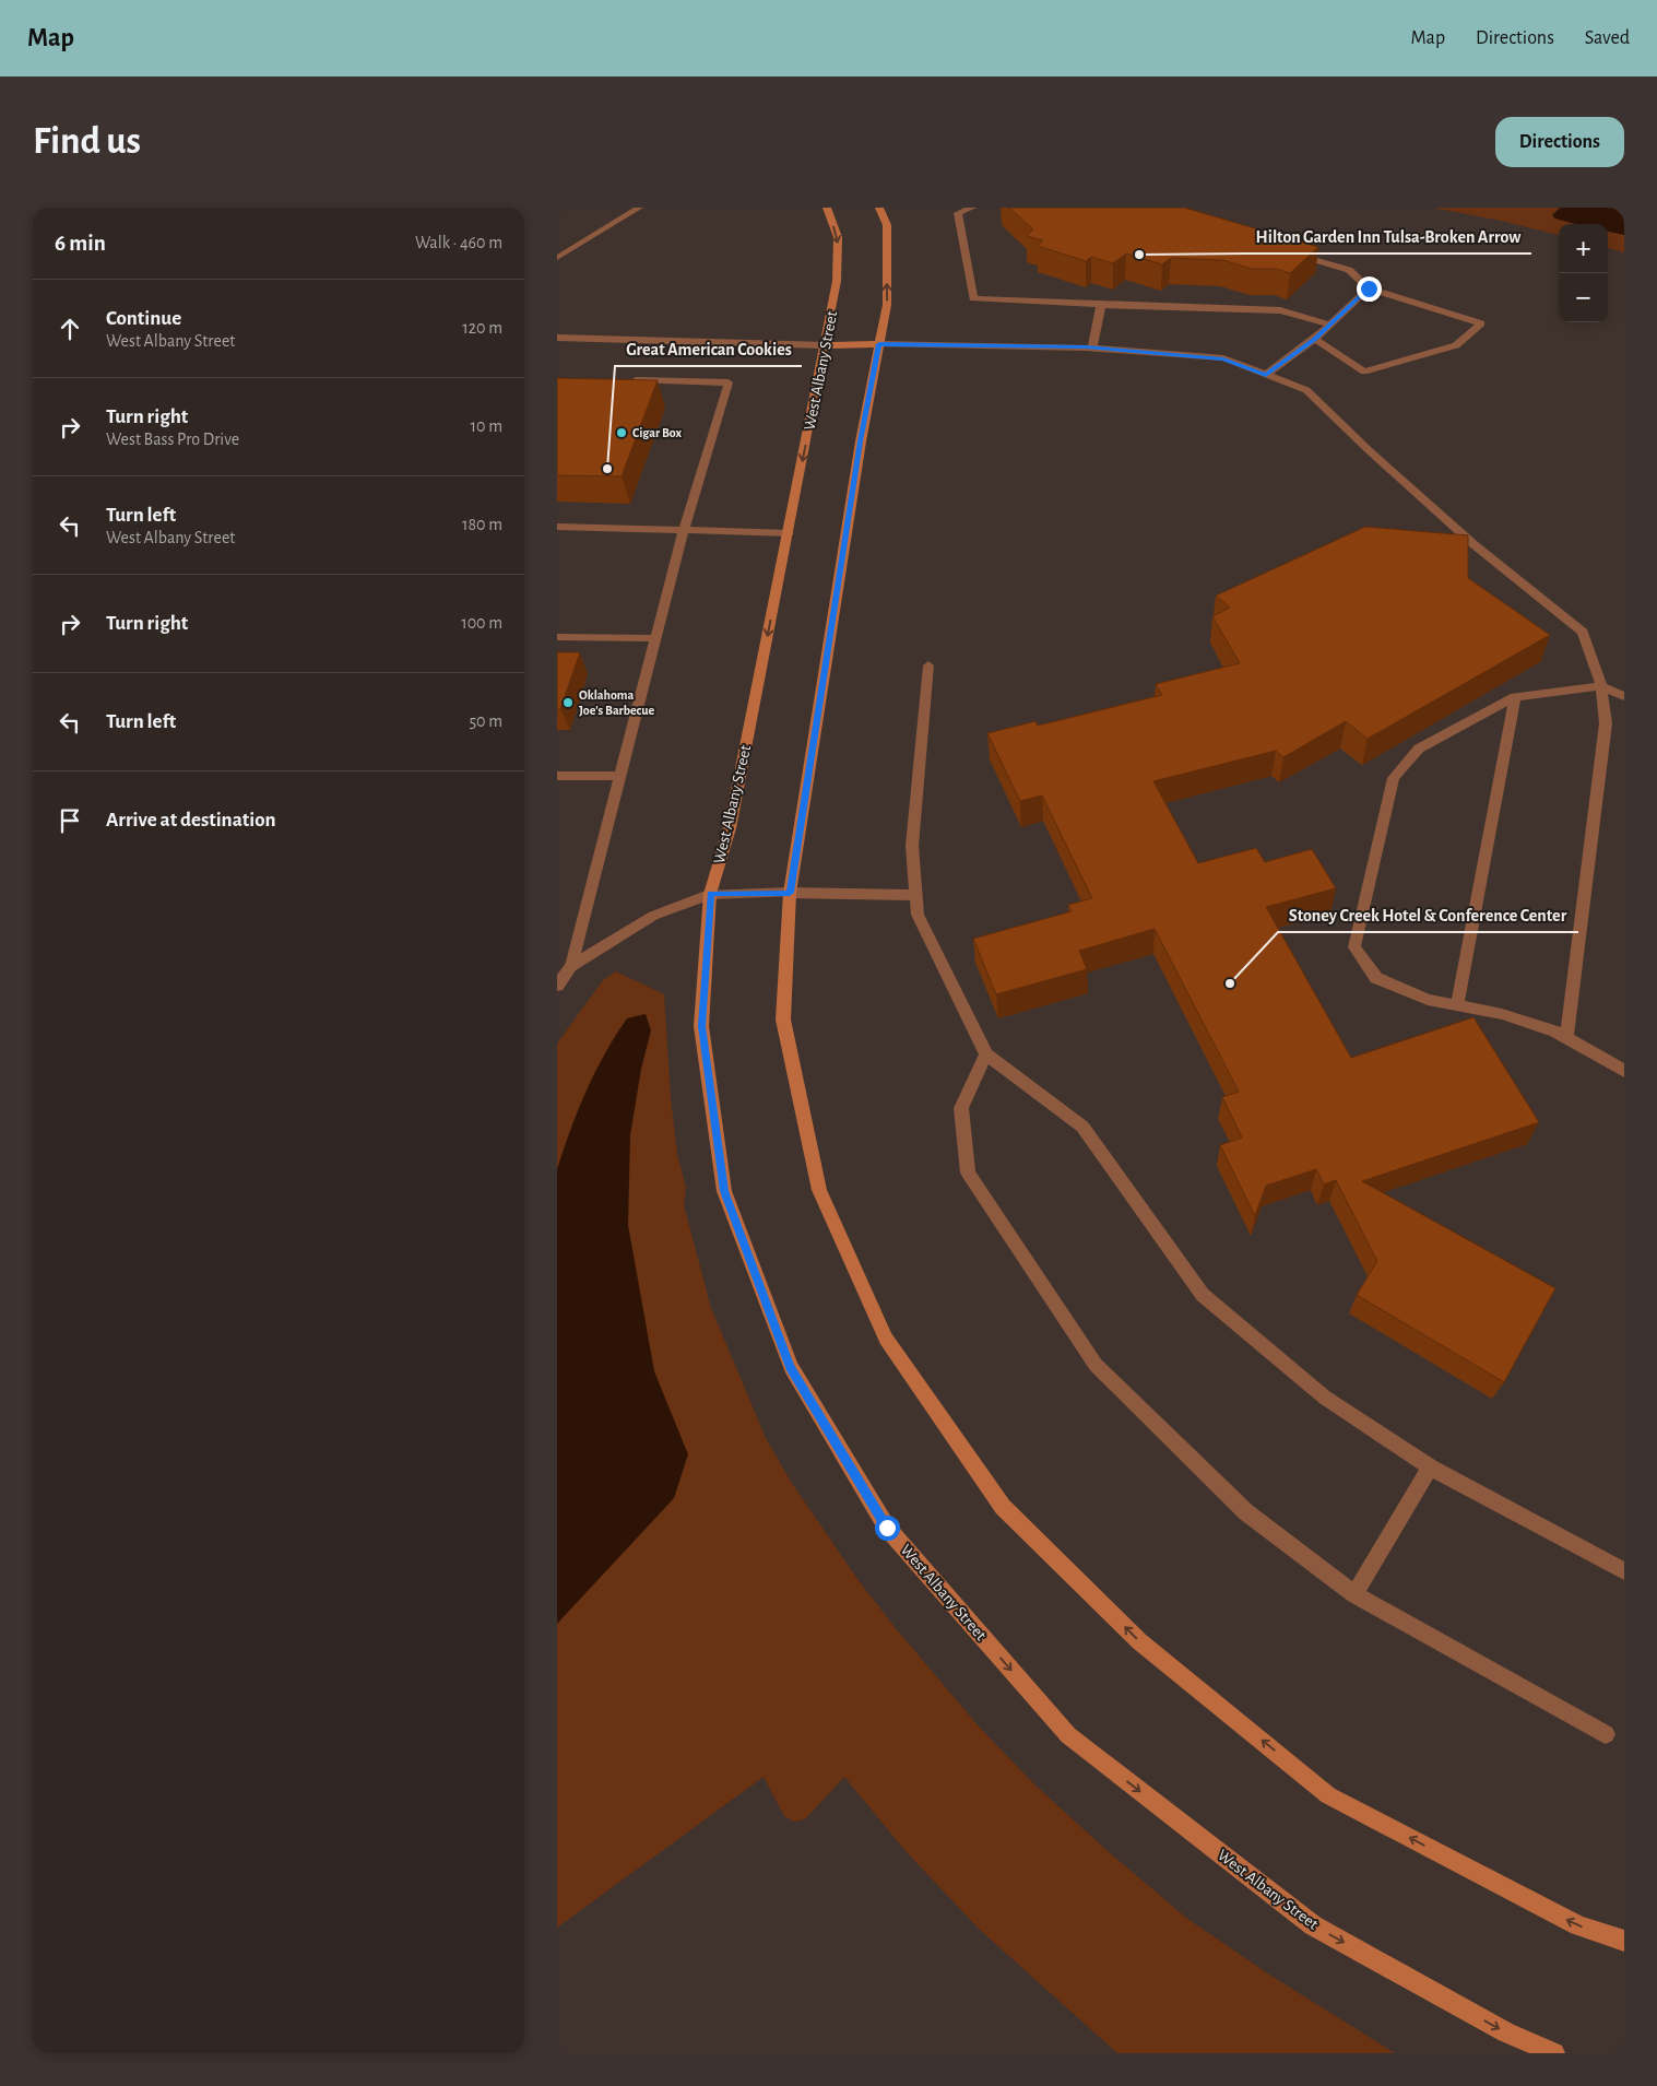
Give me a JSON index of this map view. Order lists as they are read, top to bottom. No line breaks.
{"streets":{"main road":["West Albany Street"]},"one_way":["West Albany Street"],"places":["Hilton Garden Inn Tulsa-Broken Arrow","Cigar Box","Great American Cookies","Oklahoma Joe's Barbecue","Stoney Creek Hotel & Conference Center"],"page":{"header":"Map","nav":["Map","Directions","Saved"],"buttons":"Directions","title":"Find us","heading":["6 min","Walk · 460 m"],"map_buttons":["+","−"],"list":[["Continue","West Albany Street","120 m"],["Turn right","West Bass Pro Drive","10 m"],["Turn left","West Albany Street","180 m"],["Turn right","100 m"],["Turn left","50 m"],"Arrive at destination"]}}
